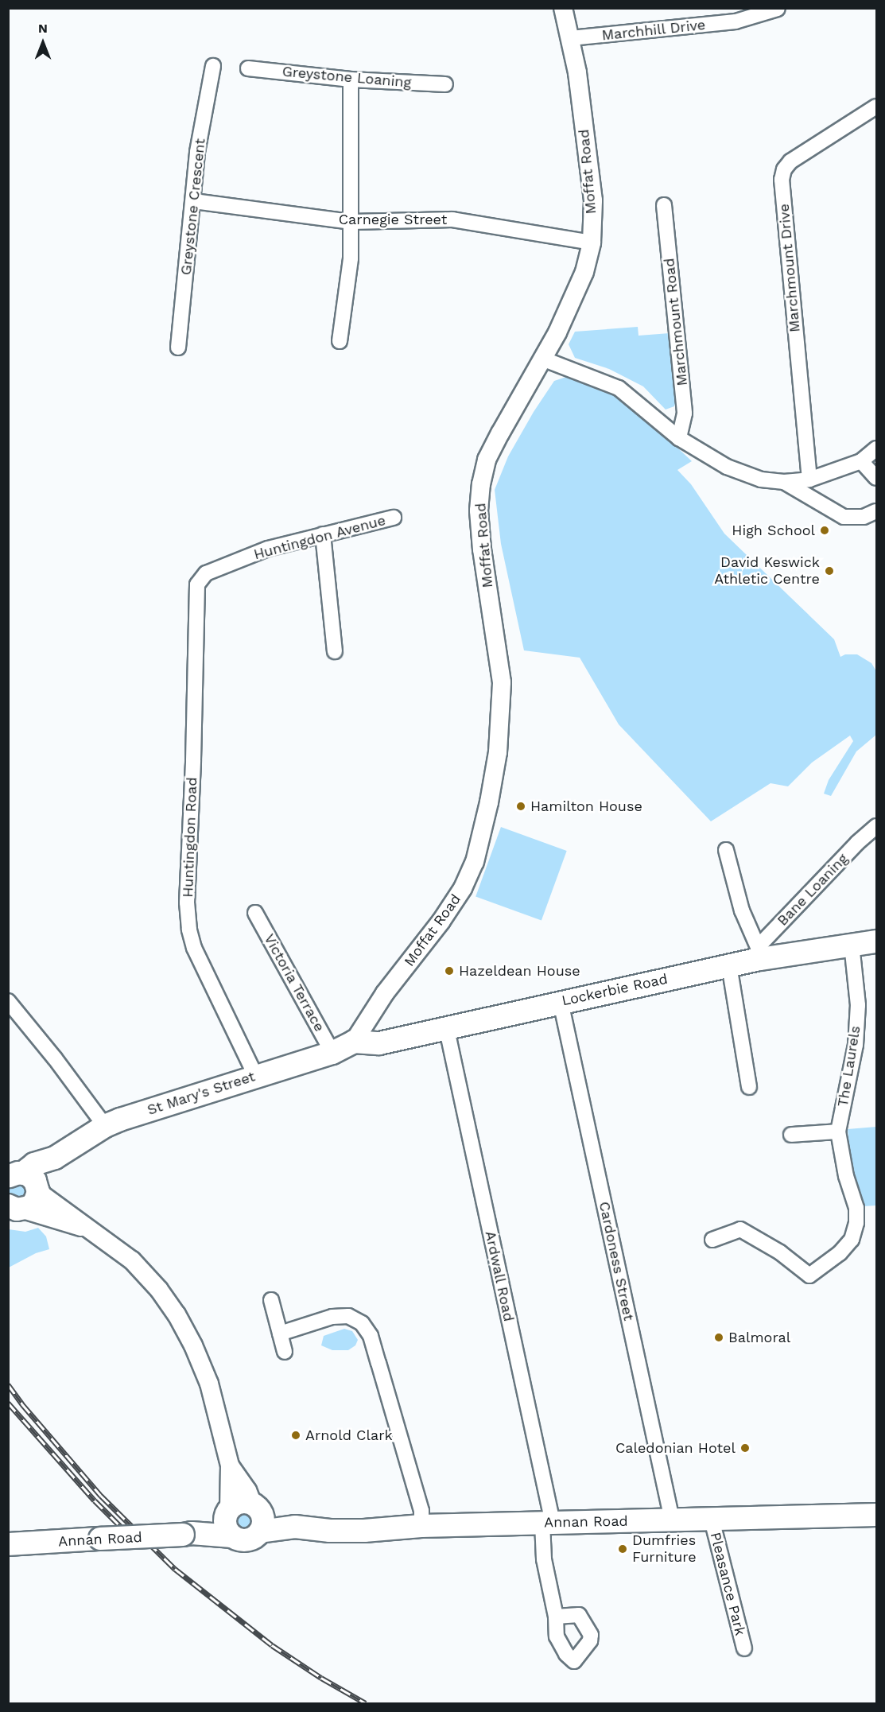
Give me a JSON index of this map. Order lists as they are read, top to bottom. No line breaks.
{"streets":{"main road":["Lockerbie Road","St Mary's Street","Annan Road"],"street":["Marchhill Drive","Greystone Loaning","Moffat Road","Greystone Crescent","Carnegie Street","Marchmount Drive","Marchmount Road","Huntingdon Avenue","Huntingdon Road","Bane Loaning","Victoria Terrace","The Laurels","Cardoness Street","Ardwall Road","Pleasance Park"]},"crossings":[["Marchhill Drive","Moffat Road"],["Moffat Road","Carnegie Street"],["Moffat Road","Lockerbie Road"],["Moffat Road","St Mary's Street"],["Greystone Crescent","Carnegie Street"],["Huntingdon Avenue","Huntingdon Road"],["Huntingdon Road","St Mary's Street"],["Bane Loaning","Lockerbie Road"],["Victoria Terrace","St Mary's Street"],["Lockerbie Road","The Laurels"],["Lockerbie Road","St Mary's Street"],["Lockerbie Road","Cardoness Street"],["Lockerbie Road","Ardwall Road"],["Cardoness Street","Annan Road"],["Ardwall Road","Annan Road"],["Annan Road","Pleasance Park"]],"places":["High School","David Keswick Athletic Centre","Hamilton House","Hazeldean House","Balmoral","Arnold Clark","Caledonian Hotel","Dumfries Furniture"],"north":"top"}
